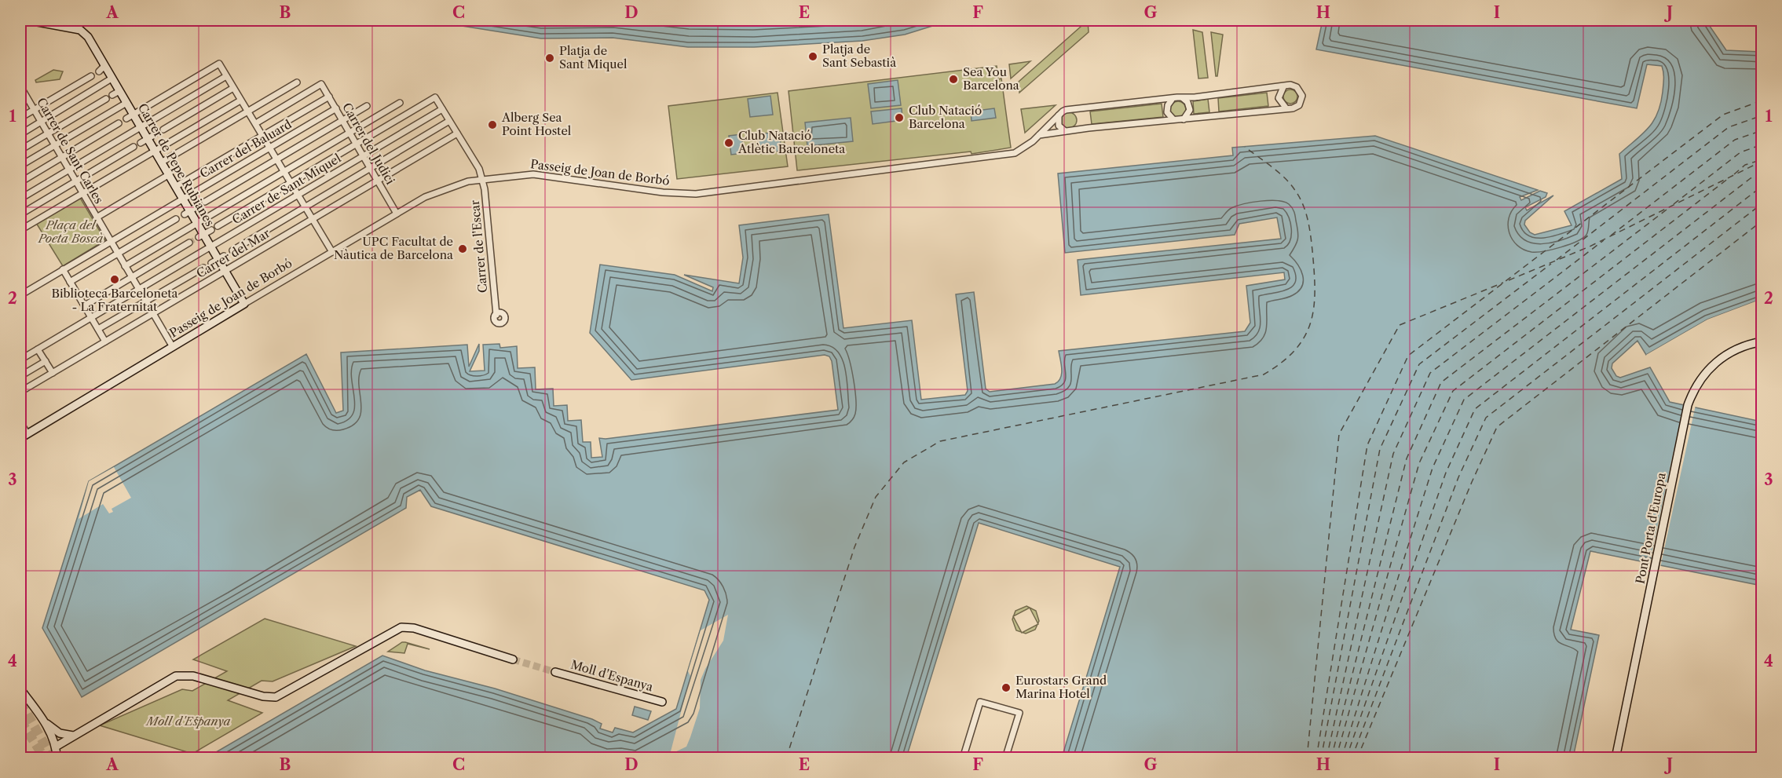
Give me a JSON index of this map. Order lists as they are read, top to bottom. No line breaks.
{"streets":{"street":["Carrer del Judici","Carrer del Baluard","Carrer de Sant Carles","Carrer de Pepe Rubianes","Passeig de Joan de Borbó","Carrer de Sant Miquel","Carrer de l'Escar","Carrer del Mar","Pont Porta d'Europa","Moll d'Espanya"]},"crossings":[["Carrer del Judici","Carrer del Baluard"],["Carrer del Judici","Passeig de Joan de Borbó"],["Carrer del Judici","Carrer de Sant Miquel"],["Carrer del Judici","Carrer de l'Escar"],["Carrer del Judici","Carrer del Mar"],["Carrer del Baluard","Carrer de Sant Carles"],["Carrer del Baluard","Carrer de Pepe Rubianes"],["Carrer de Sant Carles","Passeig de Joan de Borbó"],["Carrer de Sant Carles","Carrer de Sant Miquel"],["Carrer de Sant Carles","Carrer del Mar"],["Carrer de Pepe Rubianes","Passeig de Joan de Borbó"],["Carrer de Pepe Rubianes","Carrer de Sant Miquel"],["Carrer de Pepe Rubianes","Carrer del Mar"],["Passeig de Joan de Borbó","Carrer de l'Escar"],["Carrer de Sant Miquel","Carrer de l'Escar"],["Carrer de l'Escar","Carrer del Mar"]],"parks":["Plaça del Poeta Boscà","Moll d'Espanya"],"places":["Platja de Sant Sebastià","Platja de Sant Miquel","Sea You Barcelona","Club Natació Barcelona","Alberg Sea Point Hostel","Club Natació Atlètic Barceloneta","UPC Facultat de Nàutica de Barcelona","Biblioteca Barceloneta - La Fraternitat","Eurostars Grand Marina Hotel"],"grid":{"columns":["A","B","C","D","E","F","G","H","I","J"],"rows":["1","2","3","4"]}}
